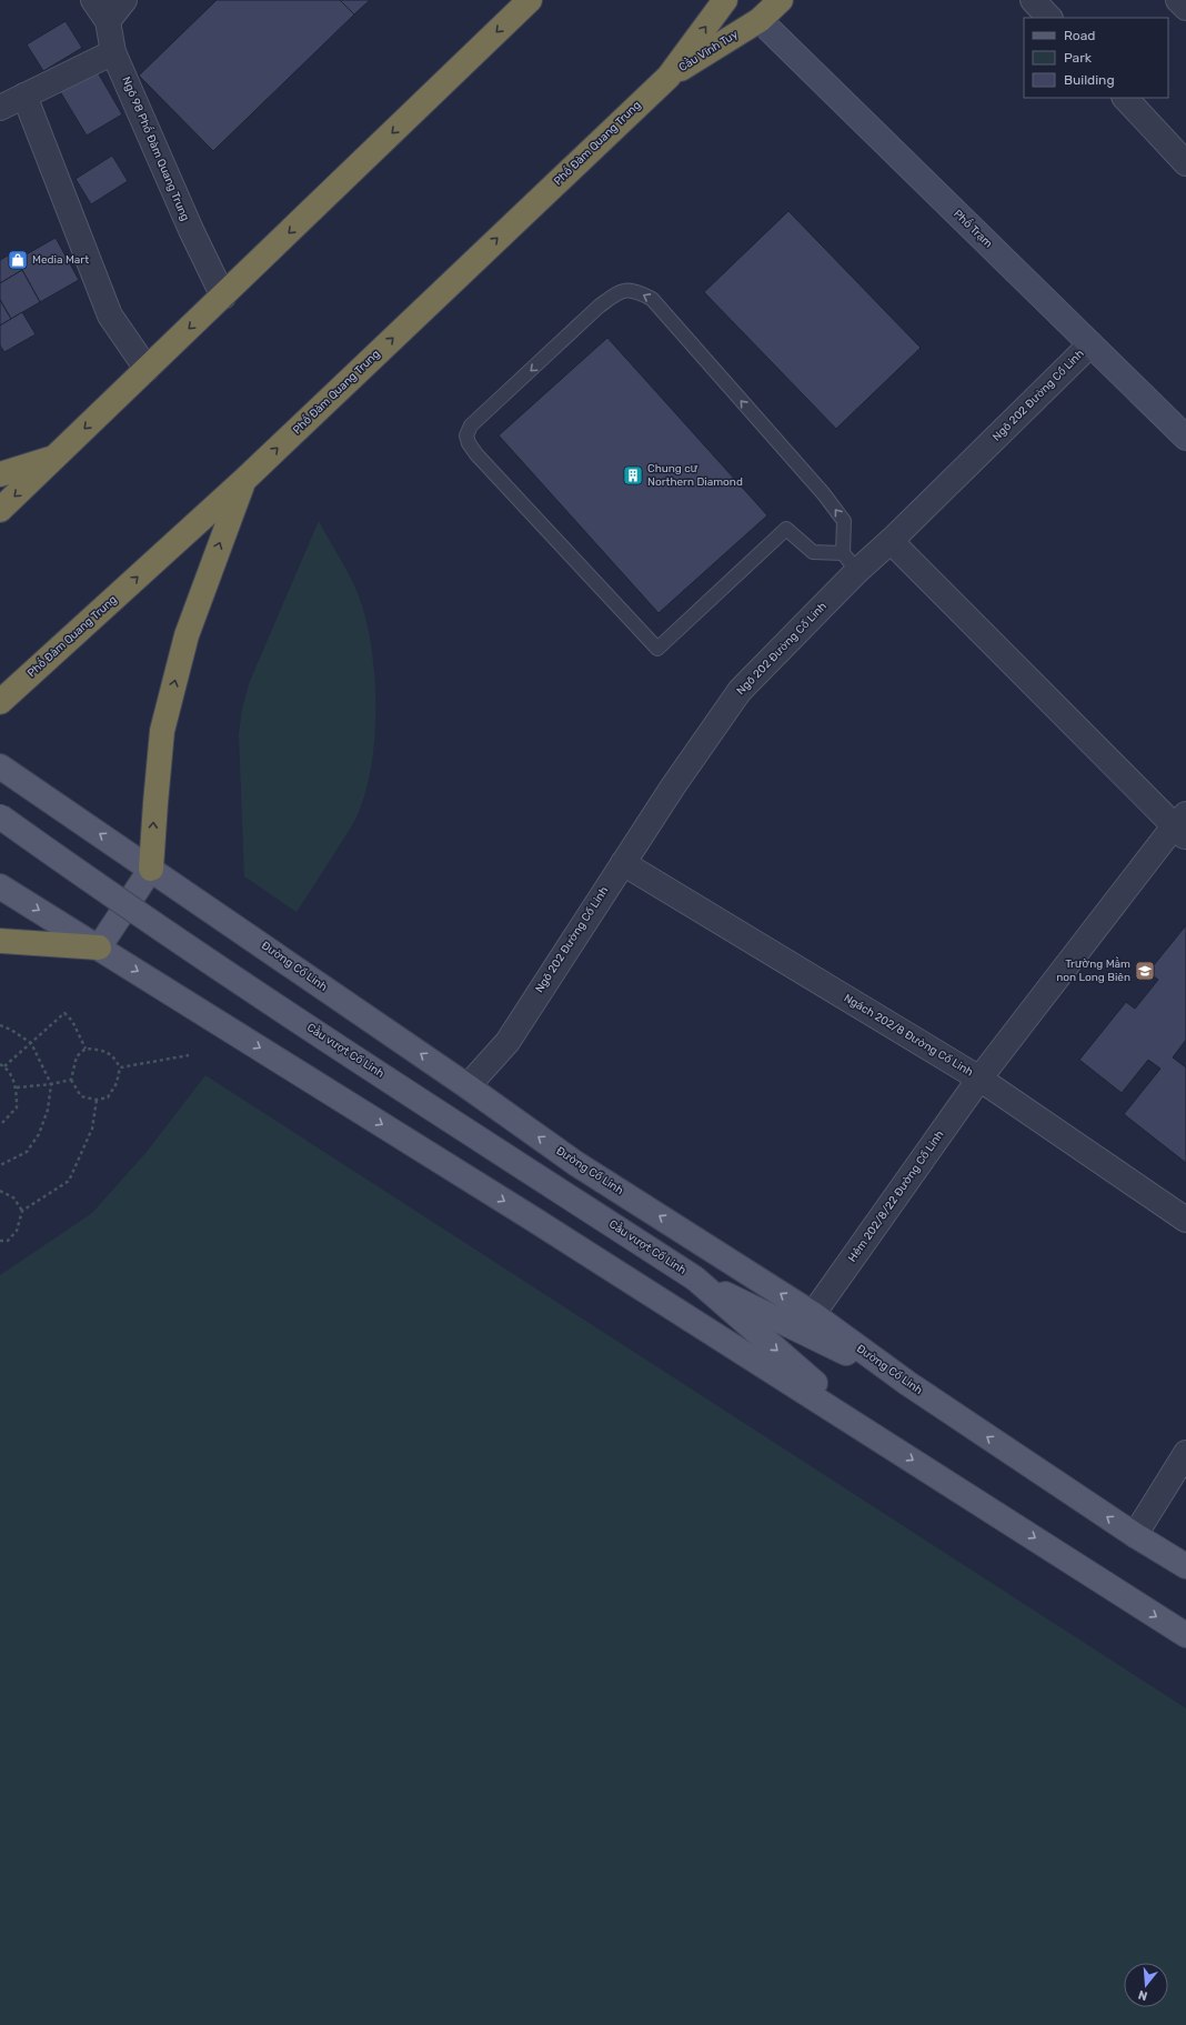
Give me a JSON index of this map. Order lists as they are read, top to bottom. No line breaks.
{"streets":{"highway":["Cầu Vĩnh Tuy","Phố Đàm Quang Trung"],"main road":["Đường Cổ Linh","Cầu vượt Cổ Linh"],"street":["Ngõ 98 Phố Đàm Quang Trung","Phố Trạm","Ngõ 202 Đường Cổ Linh","Ngách 202/8 Đường Cổ Linh","Hẻm 202/8/22 Đường Cổ Linh"]},"crossings":[["Cầu Vĩnh Tuy","Phố Đàm Quang Trung"],["Cầu Vĩnh Tuy","Phố Trạm"],["Phố Trạm","Ngõ 202 Đường Cổ Linh"],["Ngõ 202 Đường Cổ Linh","Đường Cổ Linh"],["Ngõ 202 Đường Cổ Linh","Ngách 202/8 Đường Cổ Linh"],["Đường Cổ Linh","Cầu vượt Cổ Linh"],["Đường Cổ Linh","Hẻm 202/8/22 Đường Cổ Linh"],["Ngách 202/8 Đường Cổ Linh","Hẻm 202/8/22 Đường Cổ Linh"]],"places":{"shop":["Media Mart"],"building":["Chung cư Northern Diamond"],"school or university":["Trường Mầm non Long Biên"]},"legend":["Road","Park","Building"],"north":"bottom"}
